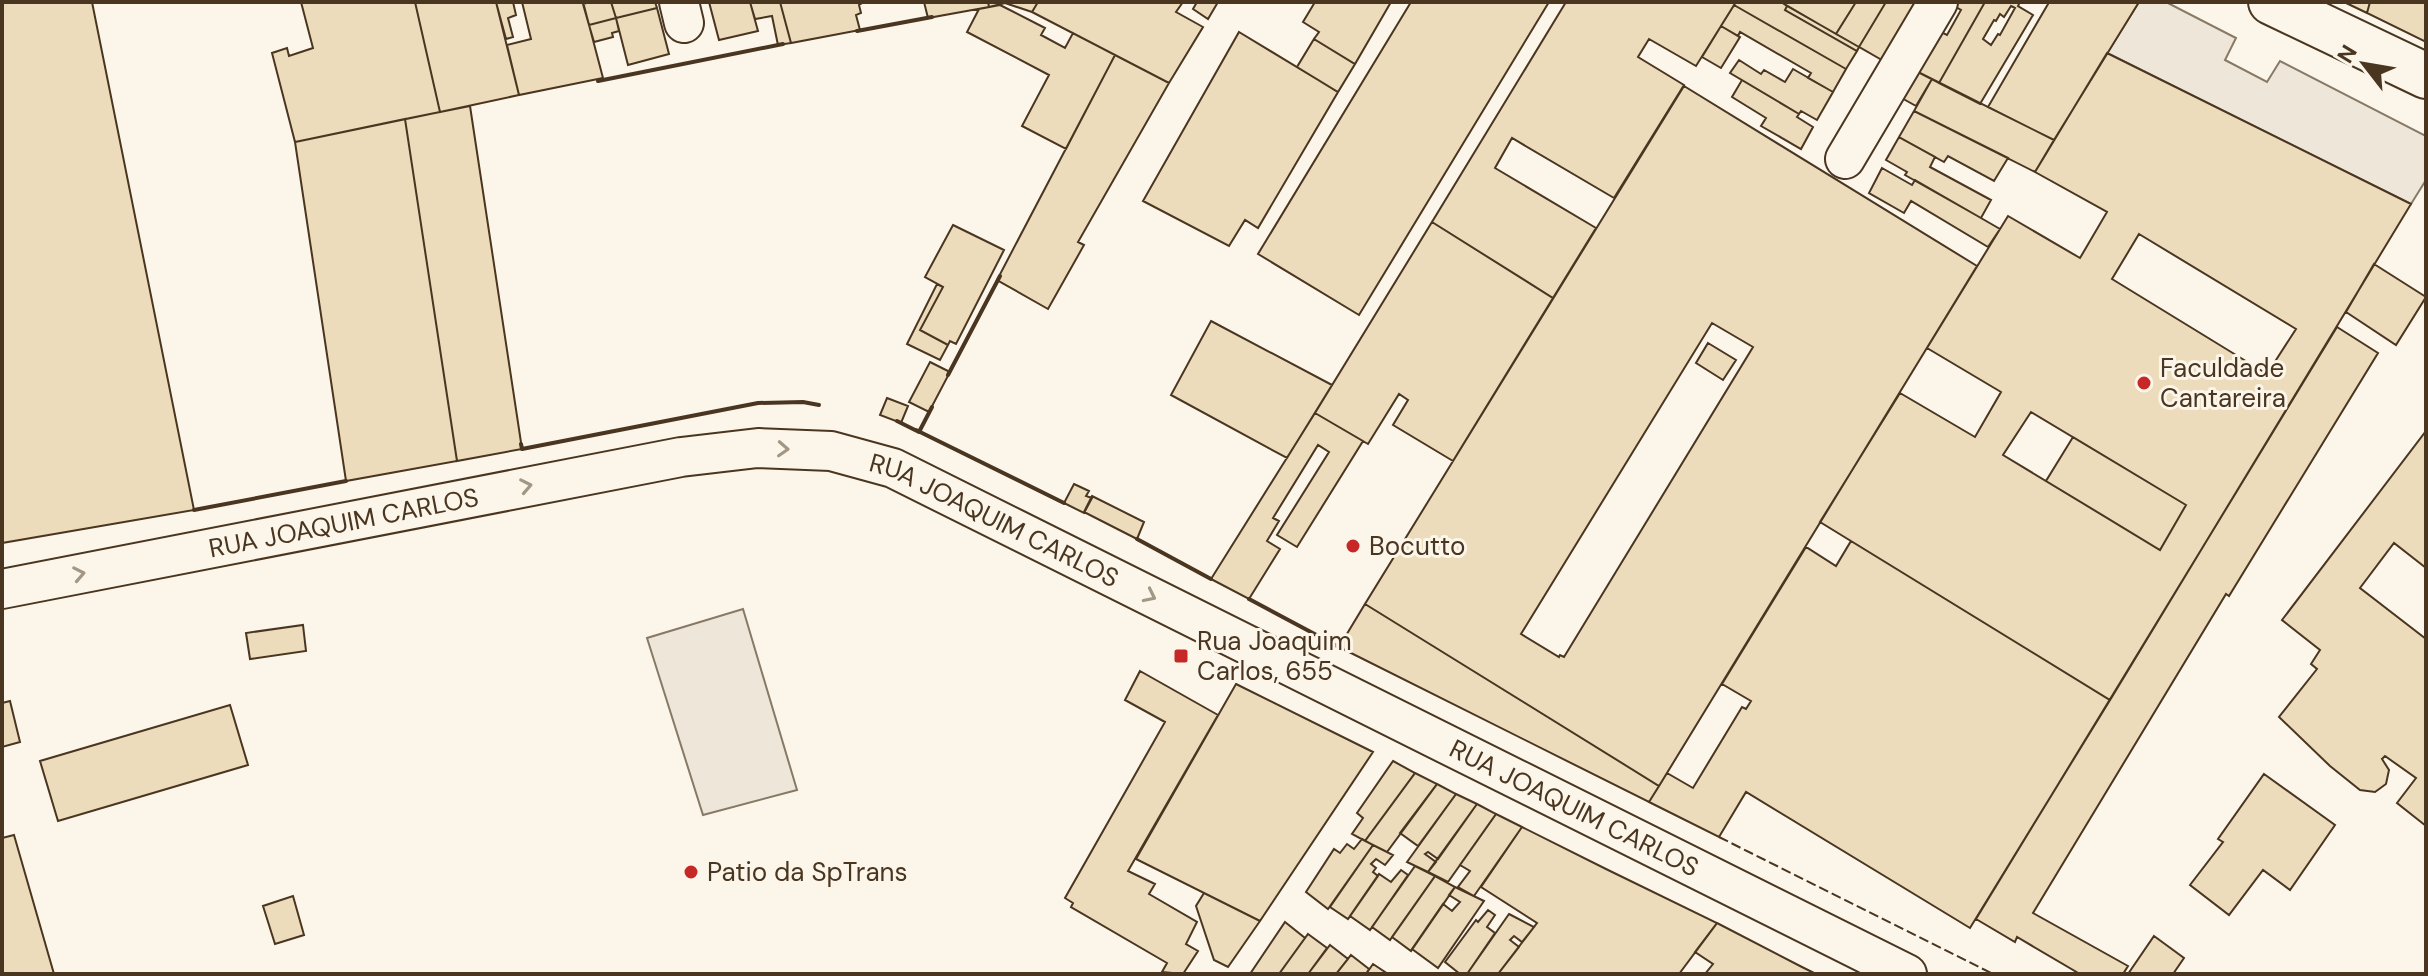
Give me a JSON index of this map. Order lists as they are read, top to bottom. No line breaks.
{"streets":{"street":["RUA JOAQUIM CARLOS"]},"one_way":["RUA JOAQUIM CARLOS"],"places":{"other":["Faculdade Cantareira","Bocutto","Patio da SpTrans"],"transit":["Rua Joaquim Carlos, 655"]},"north":"top left"}
